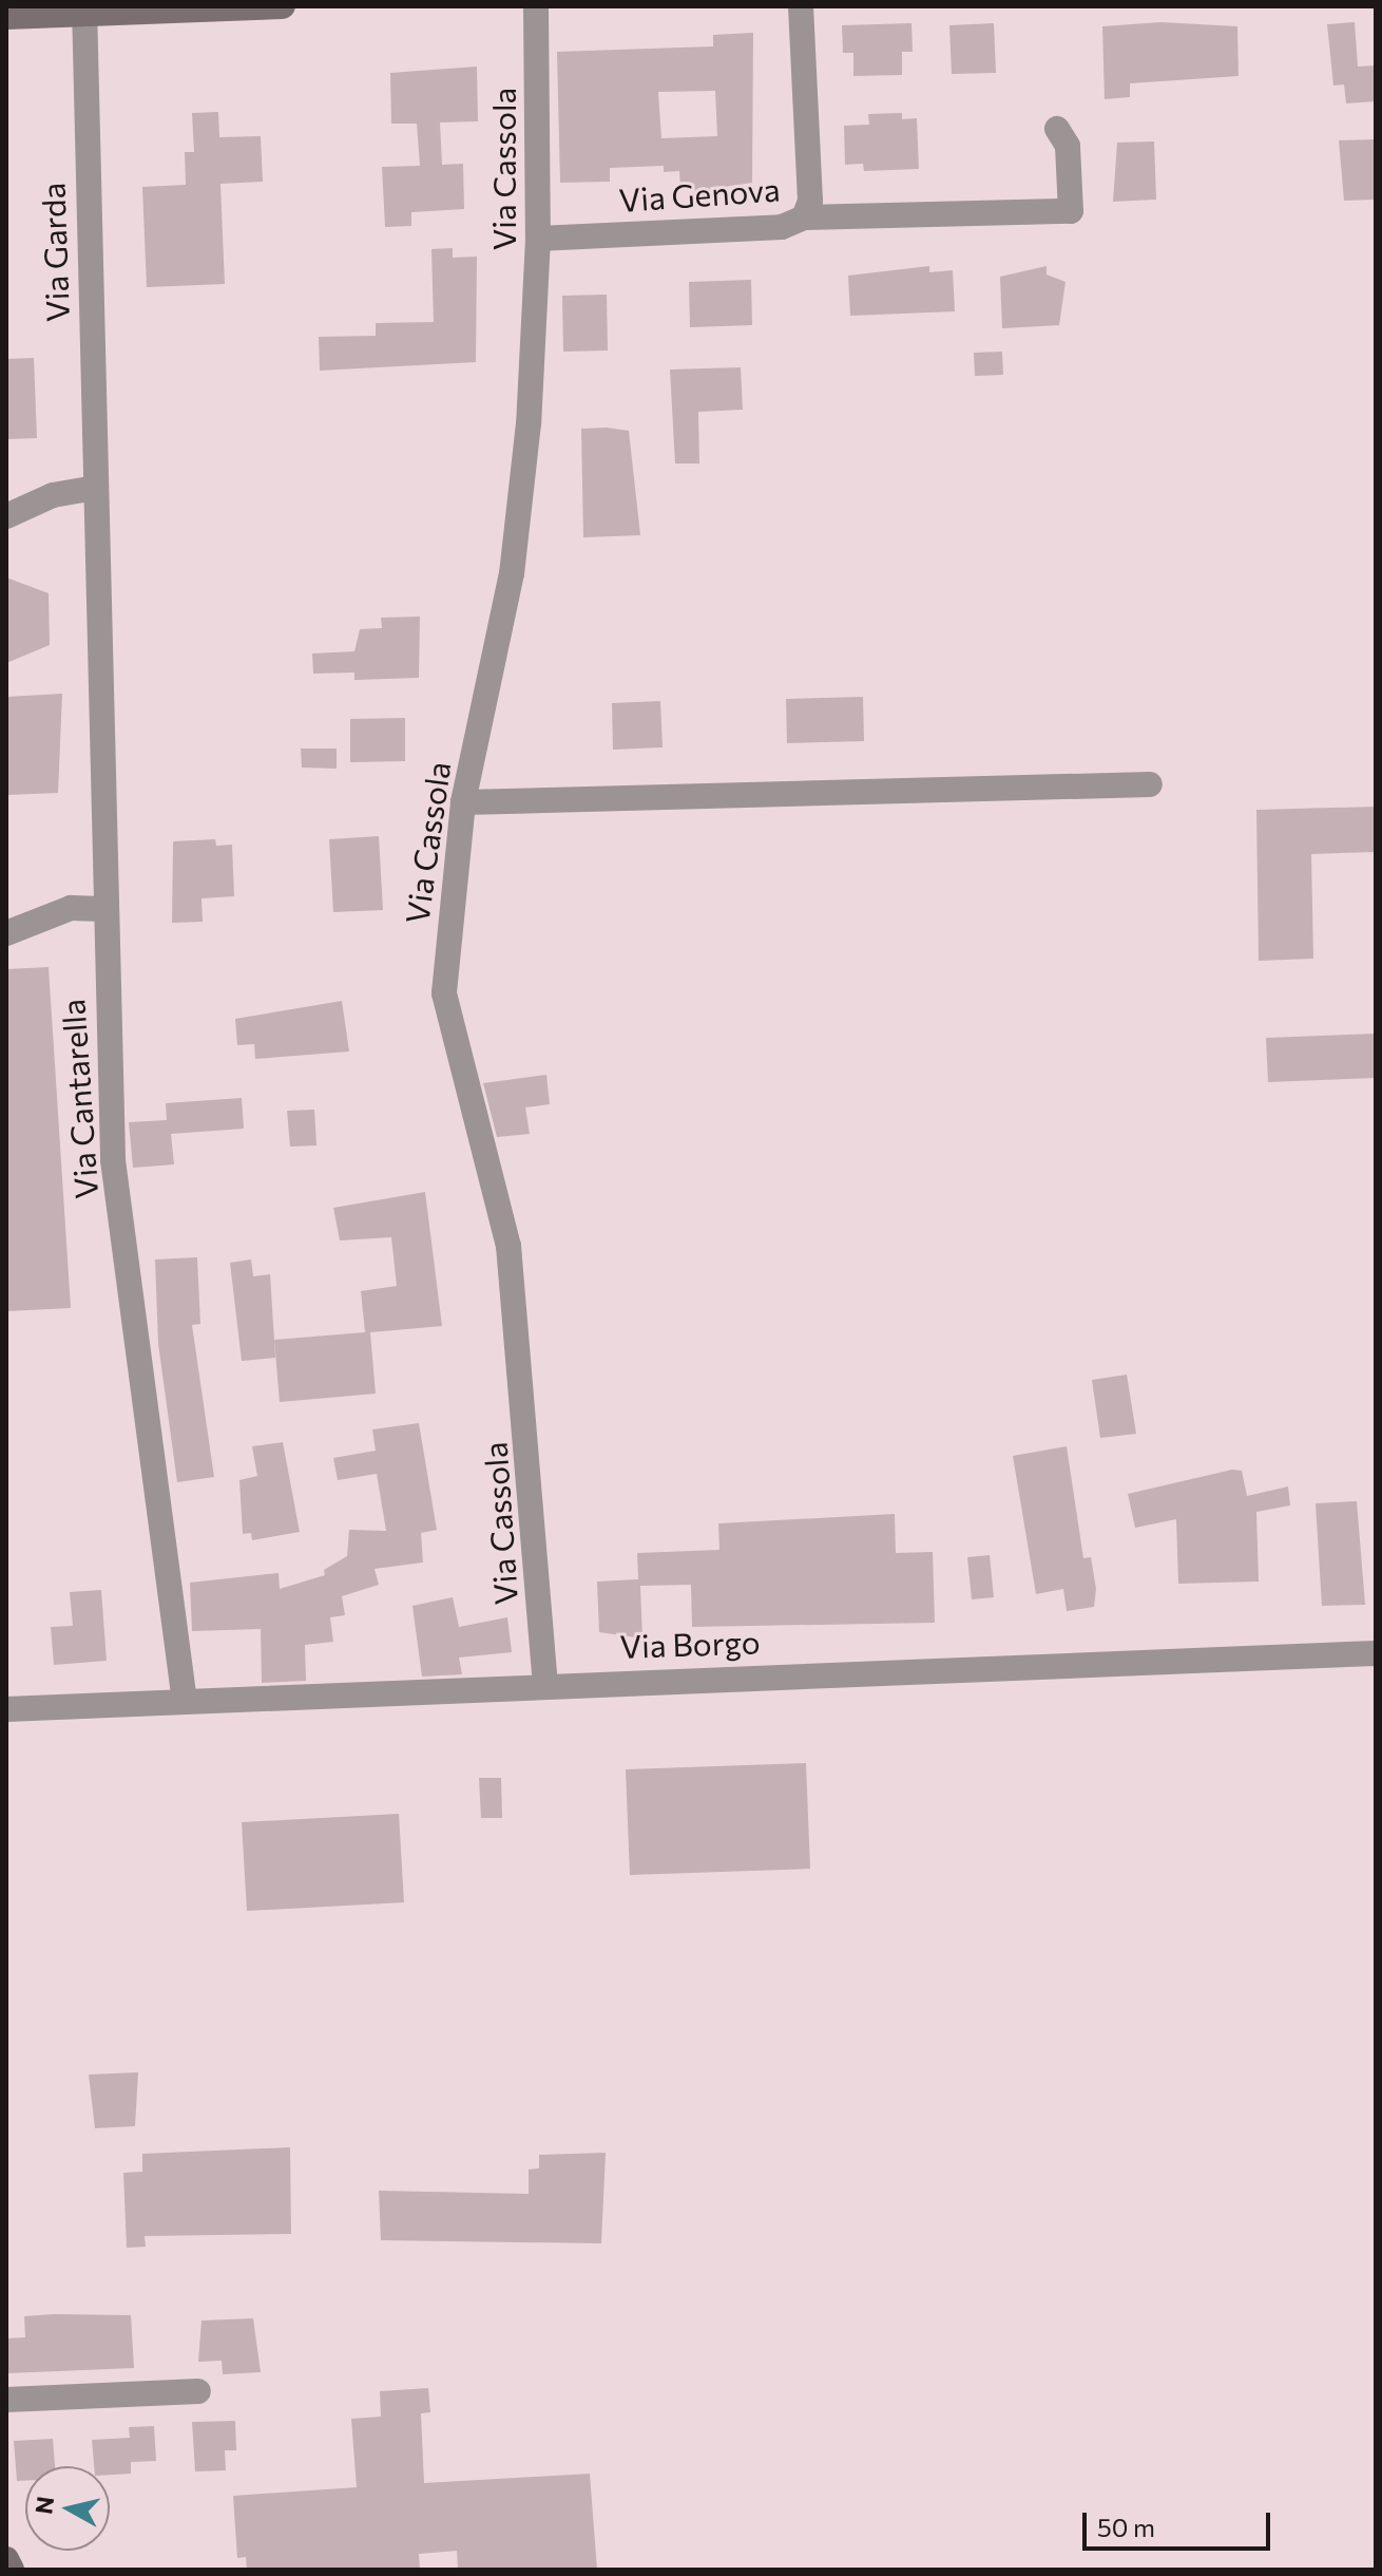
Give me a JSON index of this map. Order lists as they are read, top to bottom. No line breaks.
{"streets":{"street":["Via Cassola","Via Genova","Via Garda","Via Cantarella","Via Borgo"]},"crossings":[["Via Cassola","Via Genova"],["Via Cassola","Via Borgo"],["Via Garda","Via Cantarella"],["Via Cantarella","Via Borgo"]],"scale_bar":"50 m","north":"left"}
